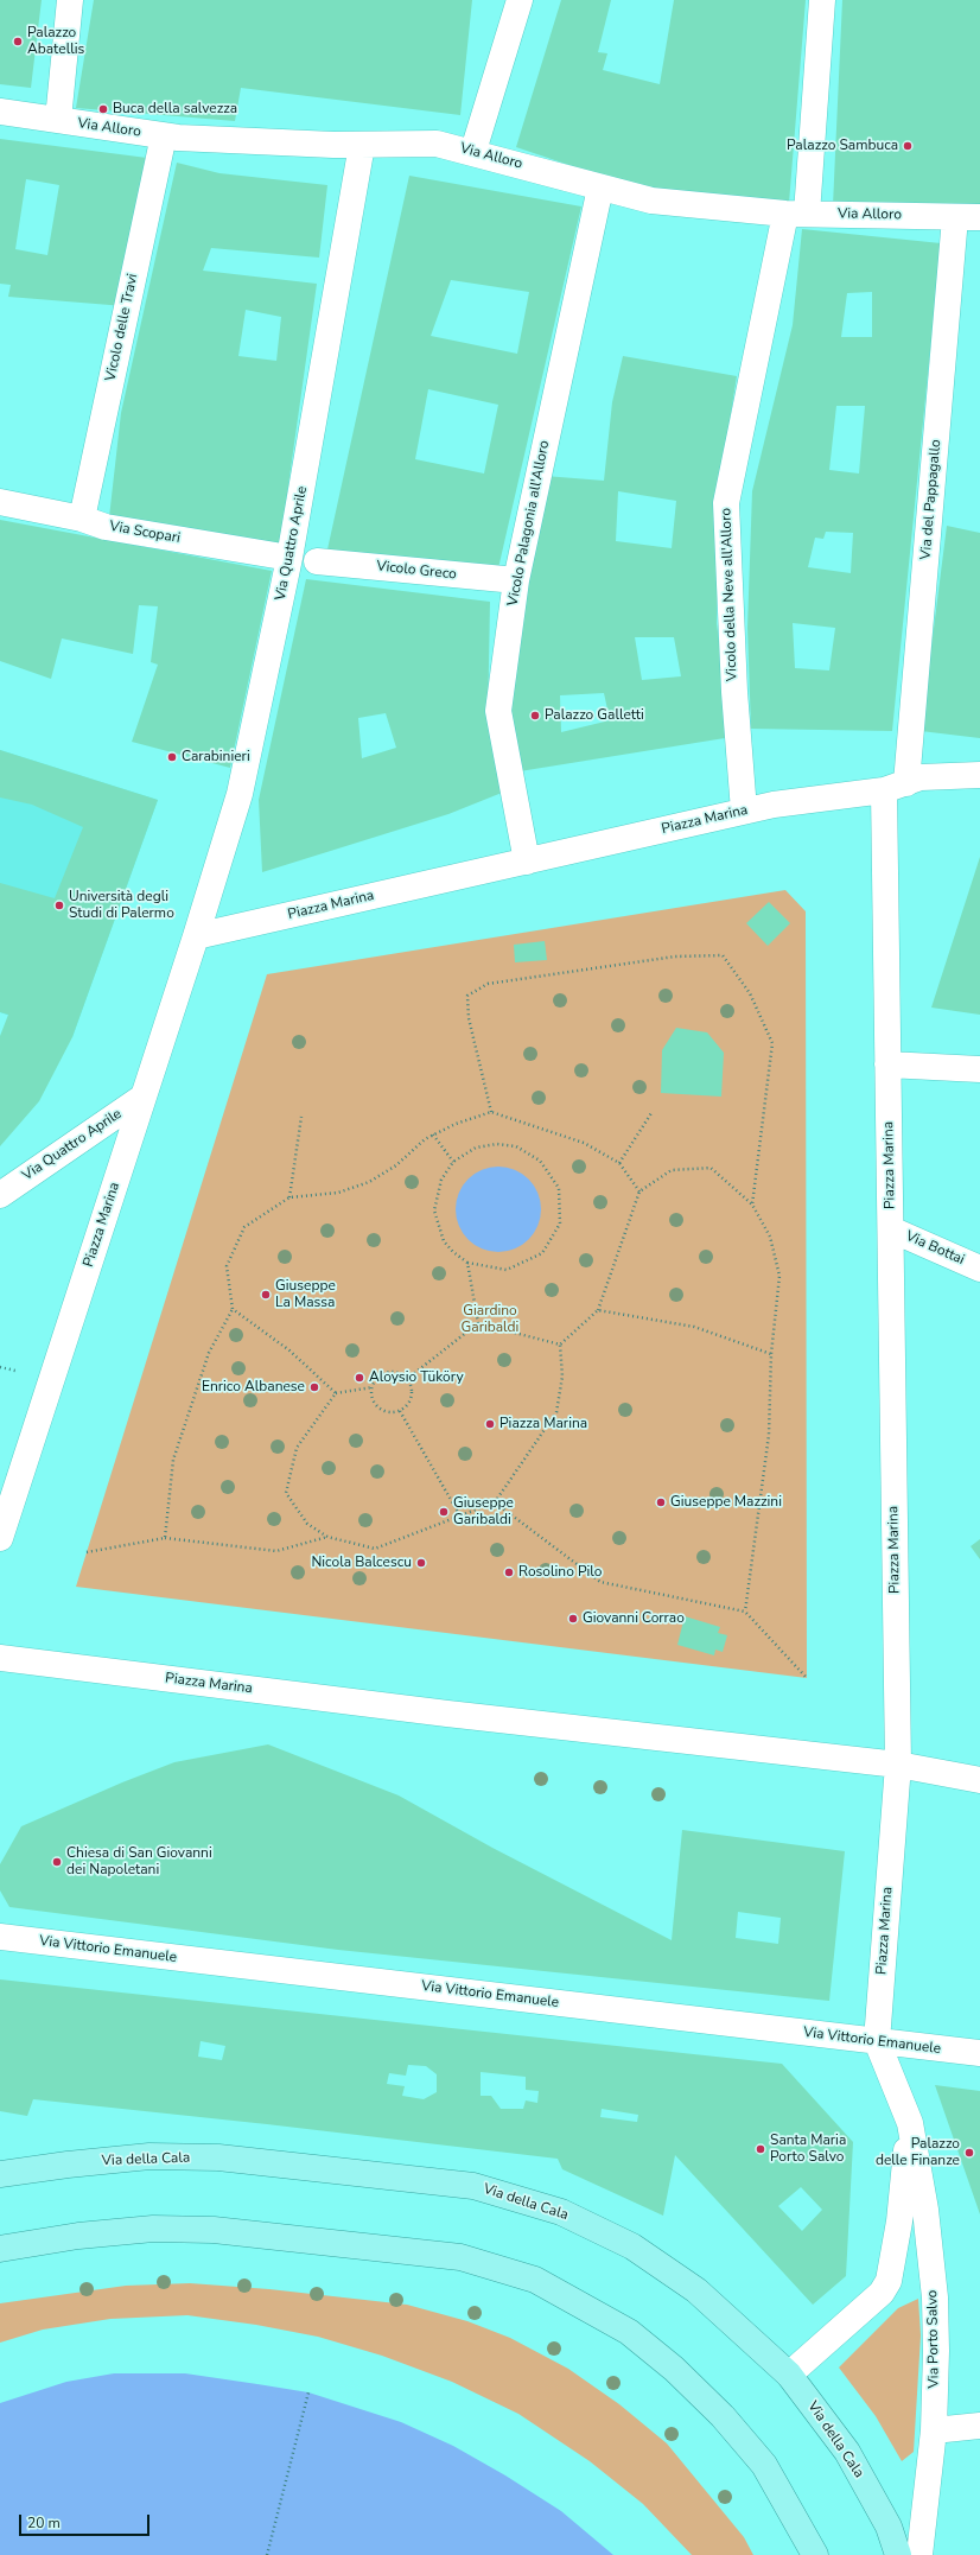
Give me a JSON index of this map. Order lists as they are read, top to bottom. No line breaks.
{"streets":{"main road":["Via della Cala"],"street":["Via Alloro","Vicolo delle Travi","Via del Pappagallo","Vicolo Palagonia all'Alloro","Via Scopari","Via Quattro Aprile","Vicolo Greco","Vicolo della Neve all'Alloro","Piazza Marina","Via Bottai","Via Vittorio Emanuele","Via Porto Salvo"]},"crossings":[["Via Alloro","Vicolo delle Travi"],["Via Alloro","Via del Pappagallo"],["Via Alloro","Vicolo Palagonia all'Alloro"],["Via Alloro","Via Quattro Aprile"],["Via Alloro","Vicolo della Neve all'Alloro"],["Vicolo delle Travi","Via Scopari"],["Via del Pappagallo","Piazza Marina"],["Vicolo Palagonia all'Alloro","Vicolo Greco"],["Vicolo Palagonia all'Alloro","Piazza Marina"],["Via Scopari","Via Quattro Aprile"],["Via Quattro Aprile","Piazza Marina"],["Vicolo della Neve all'Alloro","Piazza Marina"],["Piazza Marina","Via Bottai"],["Piazza Marina","Via Vittorio Emanuele"],["Piazza Marina","Via Porto Salvo"],["Via Vittorio Emanuele","Via Porto Salvo"],["Via della Cala","Via Porto Salvo"]],"parks":["Giardino Garibaldi"],"places":["Palazzo Abatellis","Buca della salvezza","Palazzo Sambuca","Palazzo Galletti","Carabinieri","Università degli Studi di Palermo","Giuseppe La Massa","Aloysio Tüköry","Enrico Albanese","Piazza Marina","Giuseppe Mazzini","Giuseppe Garibaldi","Nicola Balcescu","Rosolino Pilo","Giovanni Corrao","Chiesa di San Giovanni dei Napoletani","Santa Maria Porto Salvo","Palazzo delle Finanze"],"scale_bar":"20 m"}
